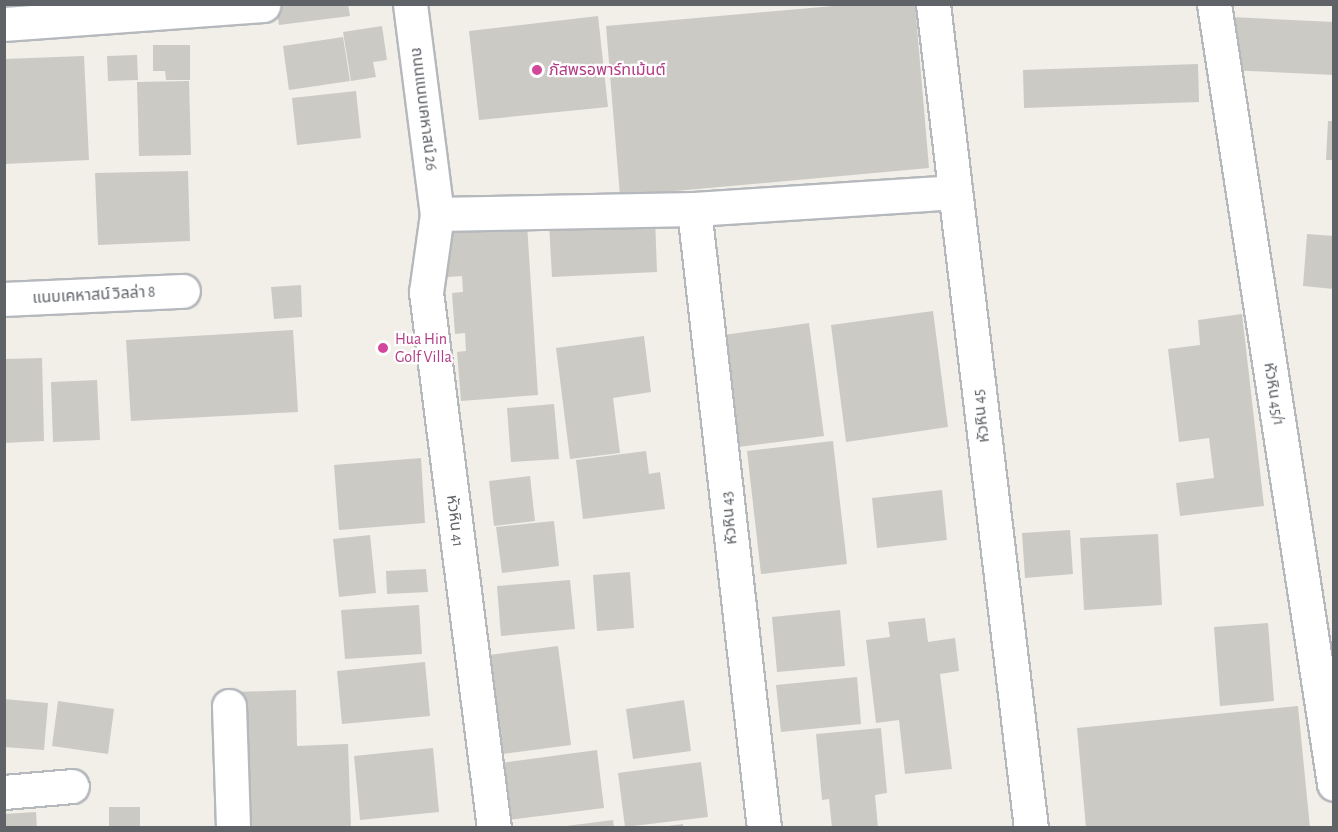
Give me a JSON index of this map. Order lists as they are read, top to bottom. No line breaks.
{"streets":{"street":["ถนนแนบเคหาสน์ 26","แนบเคหาสน์ วิลล่า 8","หัวหิน 45/1","หัวหิน 45","หัวหิน 43","หัวหิน 41"]},"crossings":[["ถนนแนบเคหาสน์ 26","หัวหิน 41"]],"places":["ภัสพรอพาร์ทเม้นต์","Hua Hin Golf Villa"]}
